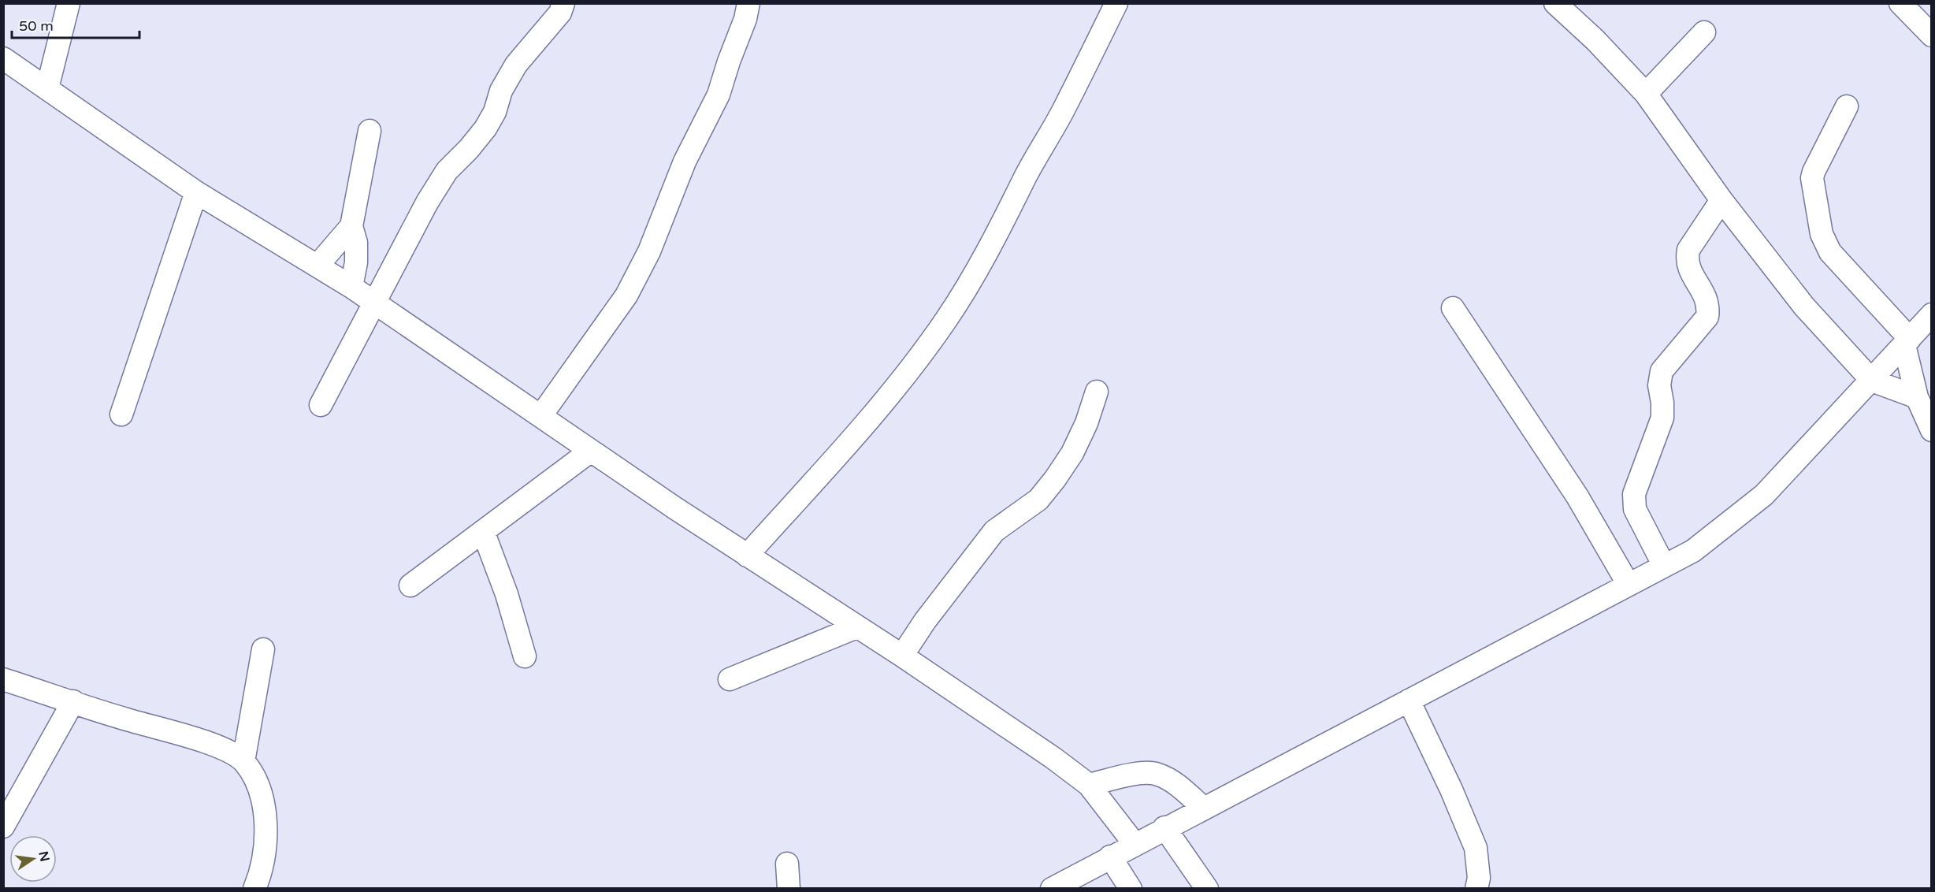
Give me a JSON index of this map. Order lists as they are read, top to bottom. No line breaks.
{"scale_bar":"50 m","north":"right"}
